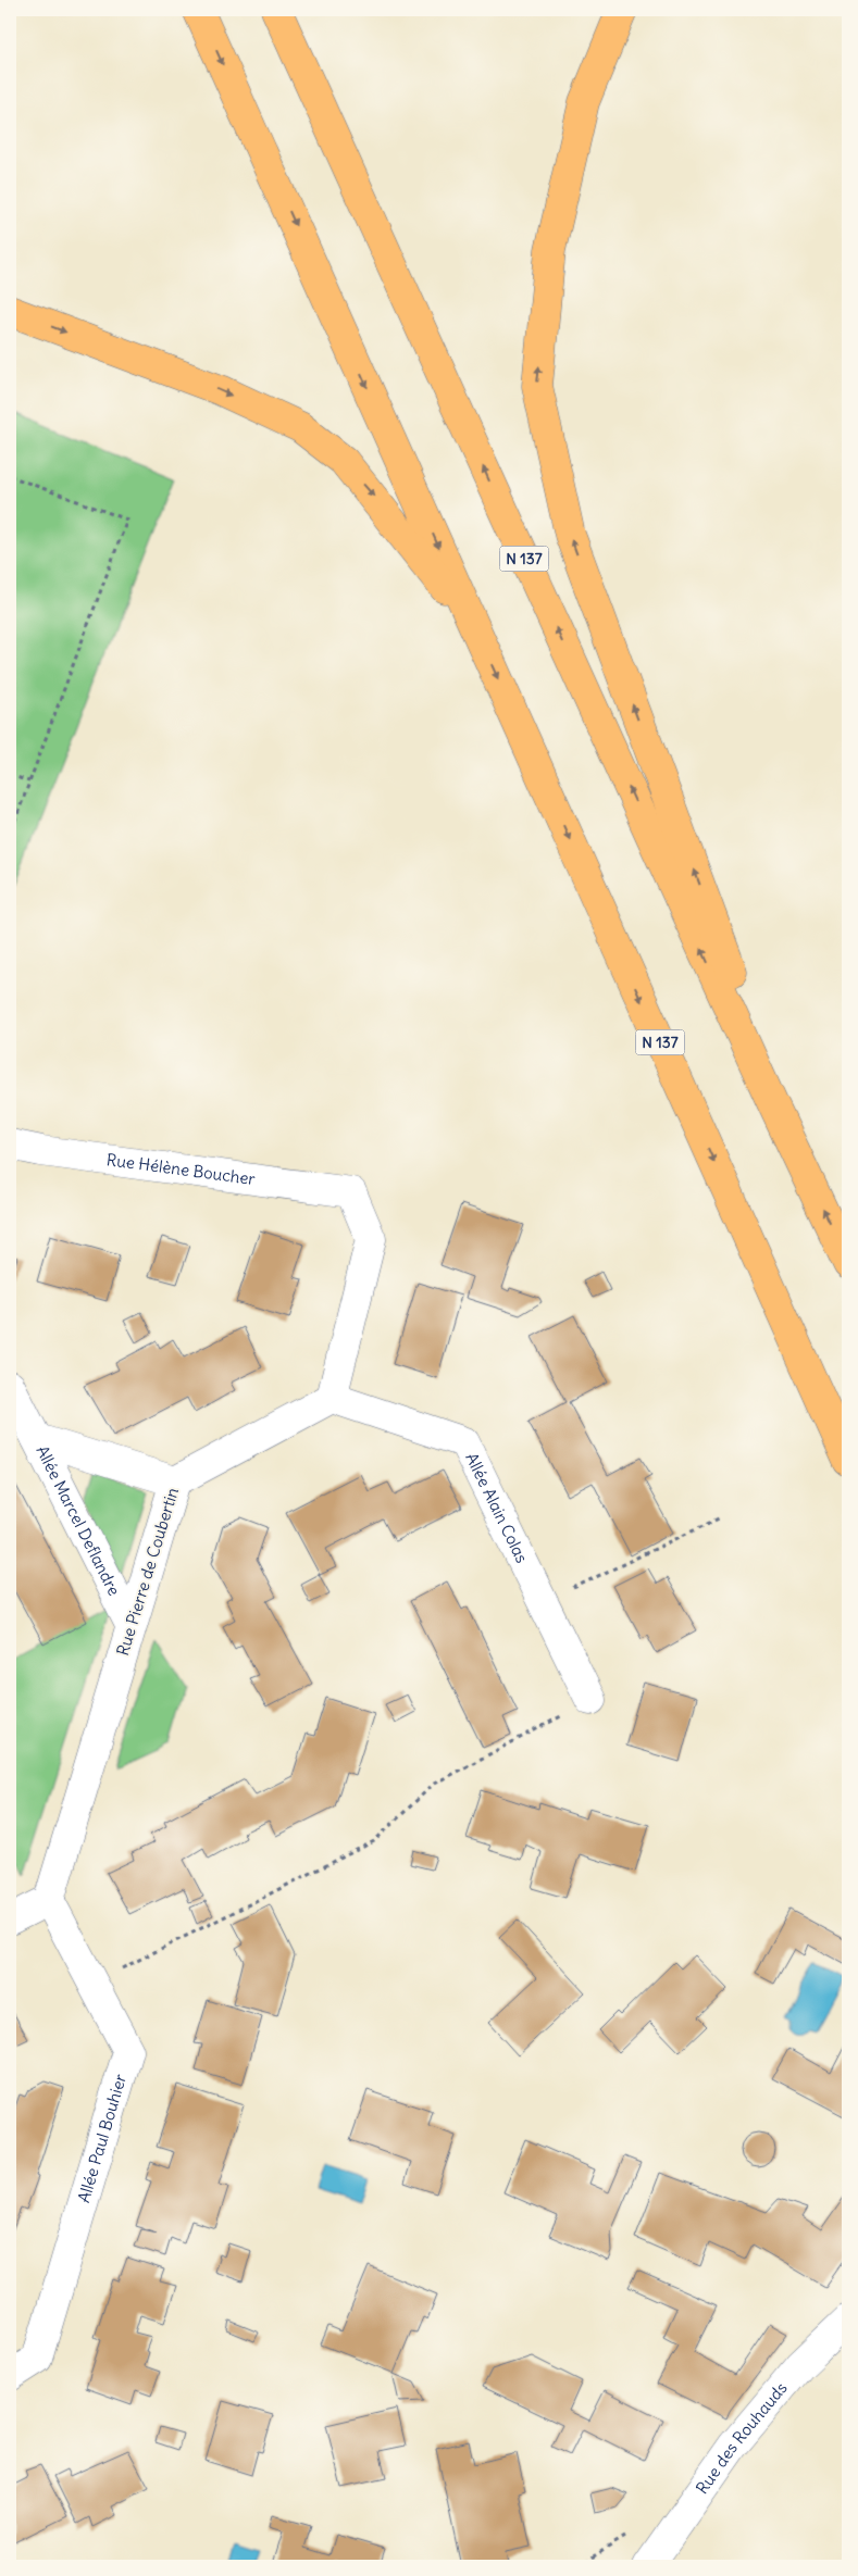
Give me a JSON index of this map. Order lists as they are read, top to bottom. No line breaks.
{"streets":{"highway":["N 137"],"street":["Rue Hélène Boucher","Allée Alain Colas","Allée Marcel Deflandre","Rue Pierre de Coubertin","Allée Paul Bouhier","Rue des Rouhauds"]},"crossings":[["Rue Hélène Boucher","Allée Alain Colas"],["Rue Hélène Boucher","Rue Pierre de Coubertin"],["Allée Alain Colas","Rue Pierre de Coubertin"],["Allée Marcel Deflandre","Rue Pierre de Coubertin"],["Rue Pierre de Coubertin","Allée Paul Bouhier"]]}
